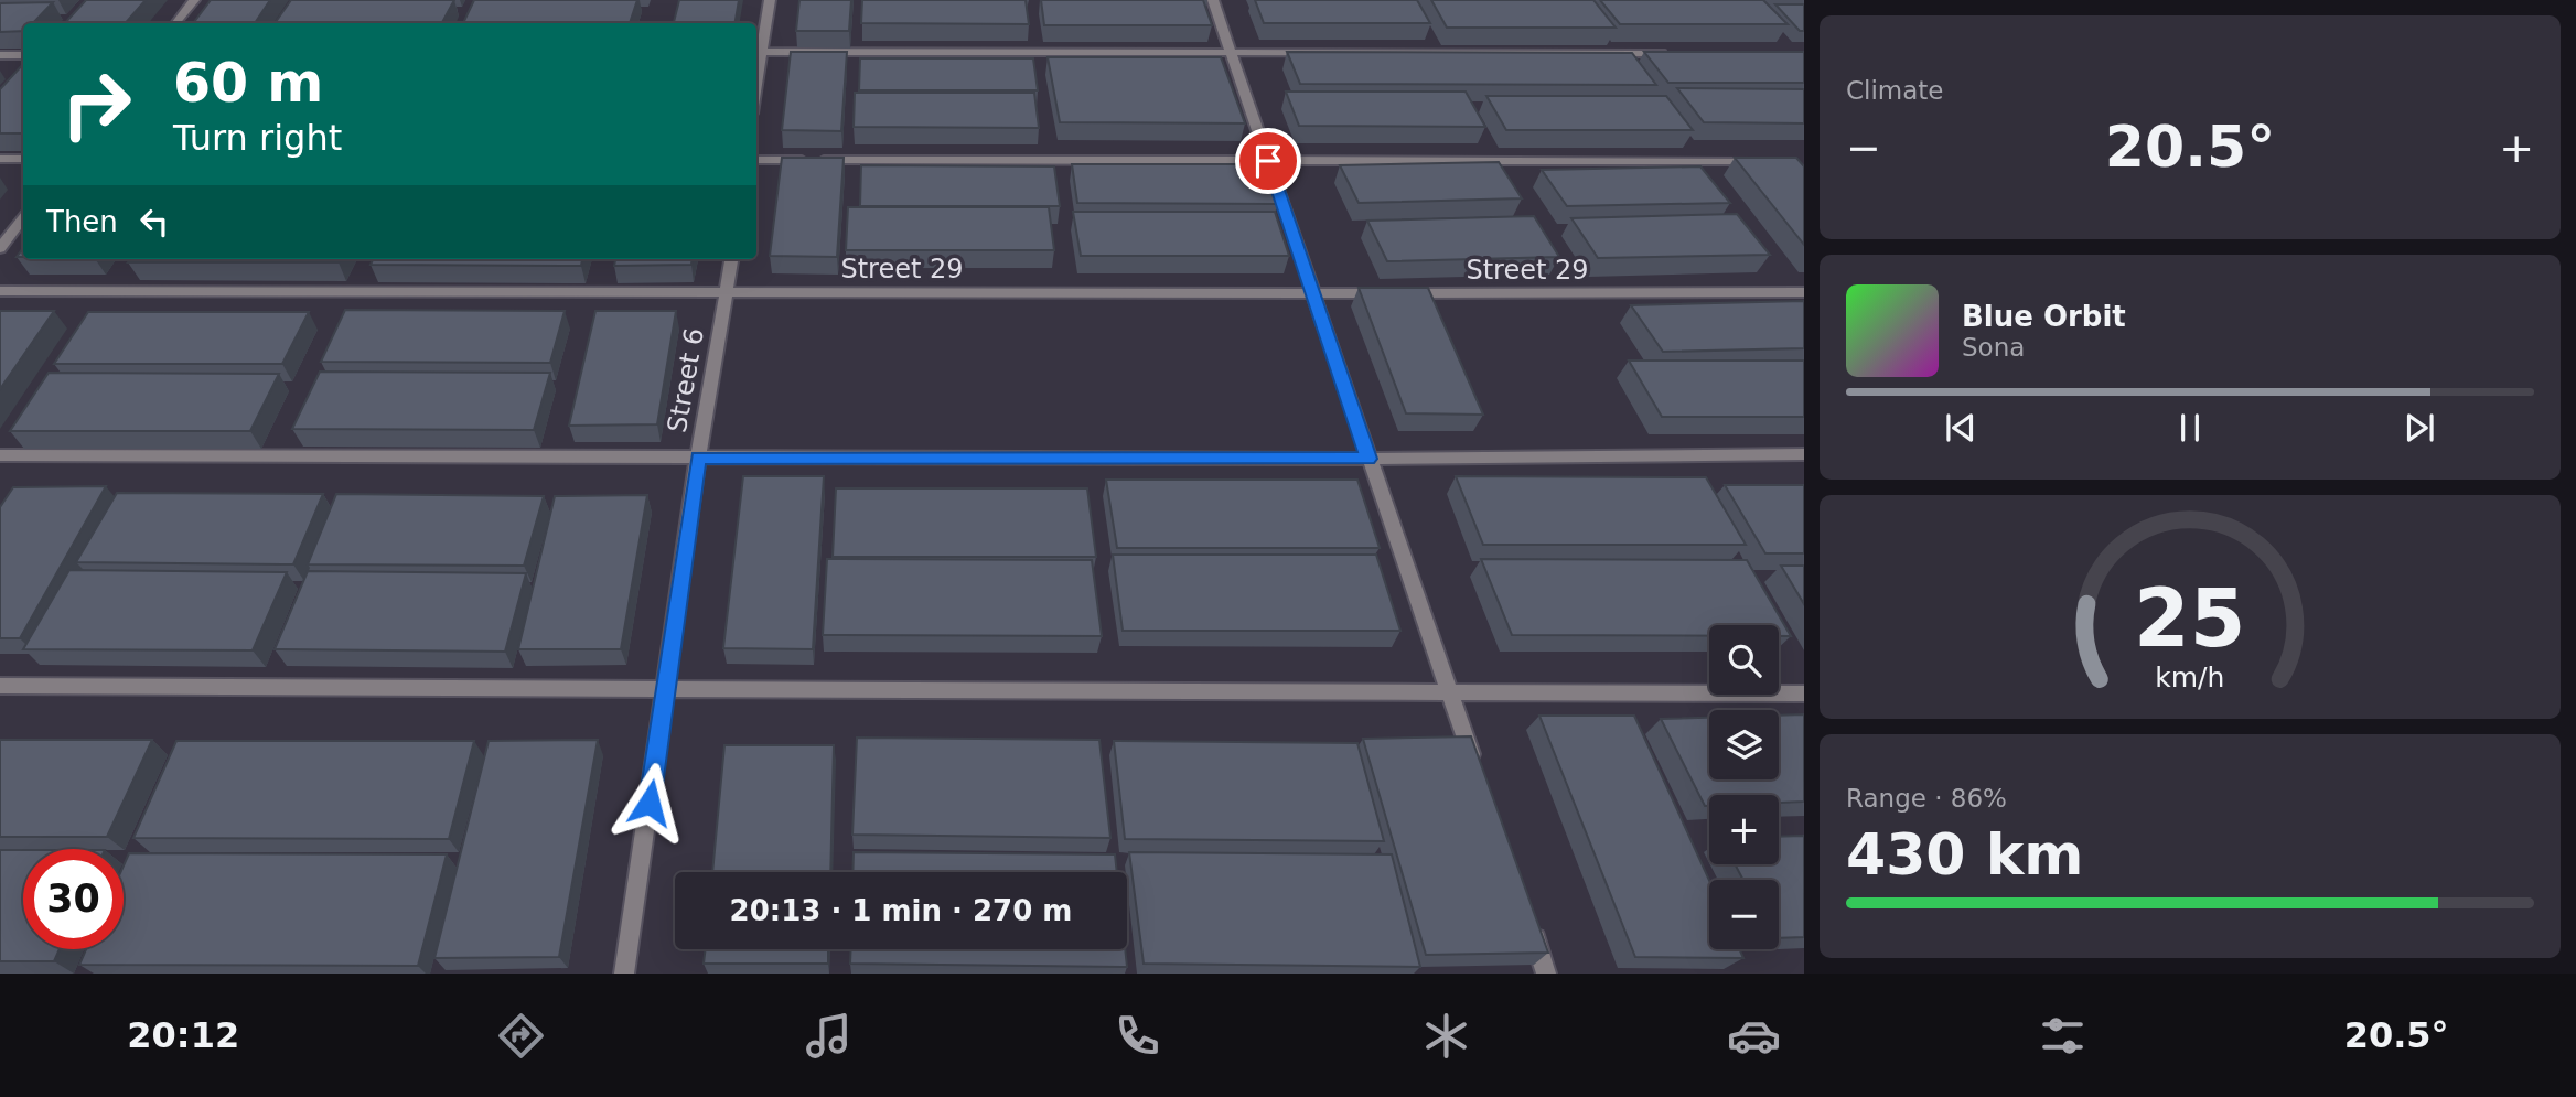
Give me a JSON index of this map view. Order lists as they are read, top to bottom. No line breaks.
{"streets":{"street":["Street 29","Street 6"]},"crossings":[["Street 29","Street 6"]],"page":{"tile":["Climate",["Range · 86%","430 km"]],"turn":["60 m","Turn right"],"heat":["−","20.5°","+"],"then":"Then","song":["Blue Orbit","Sona"],"map_buttons":["+","−"],"limit":"30","trip":"20:13 · 1 min · 270 m","tabs":["20:12","20.5°"],"gauge":["25","km/h"]}}
